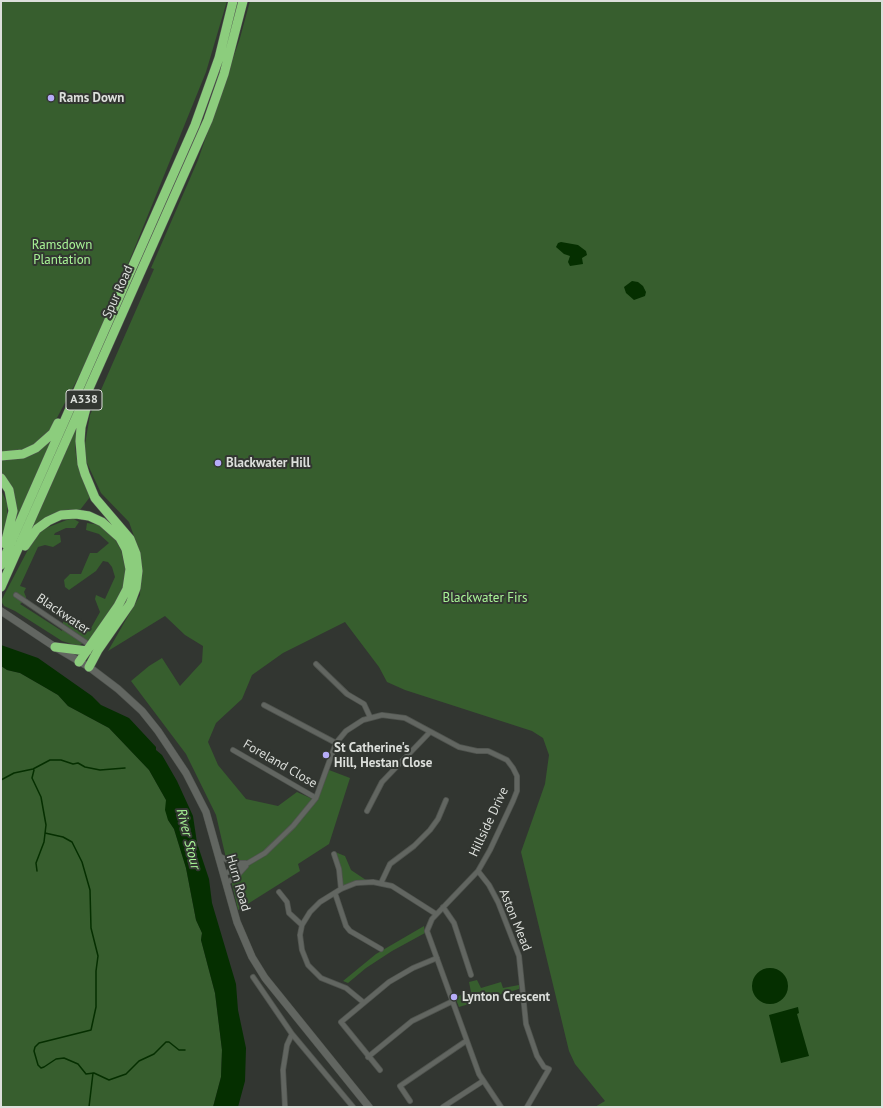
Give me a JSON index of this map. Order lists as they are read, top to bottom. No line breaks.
{"streets":{"highway":["Spur Road","A338"],"main road":["Hurn Road"],"street":["Blackwater","Foreland Close","Hillside Drive","Aston Mead"]},"crossings":[["Foreland Close","Hillside Drive"],["Hillside Drive","Hurn Road"],["Hillside Drive","Aston Mead"]],"water":["River Stour"],"parks":["Ramsdown Plantation","Blackwater Firs"],"places":["Rams Down","Blackwater Hill","St Catherine's Hill, Hestan Close","Lynton Crescent"]}
